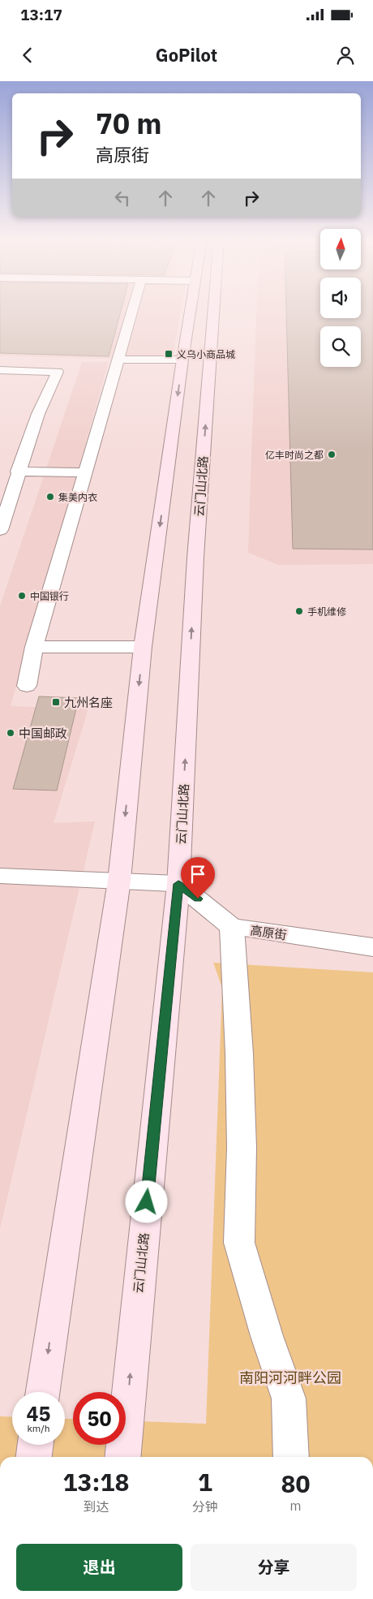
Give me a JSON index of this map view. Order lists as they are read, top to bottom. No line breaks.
{"streets":{"main road":["云门山北路"],"street":["高原街"]},"parks":["南阳河河畔公园"],"places":{"transit":["义乌小商品城","九州名座"],"other":["亿丰时尚之都","集美内衣","中国银行","手机维修","中国邮政"]},"north":"top","page":{"status":"13:17","header":"GoPilot","turn":["70 m","高原街"],"speed":"45 km/h","limit":"50","eta":["13:18","到达","1","分钟","80","m"],"buttons":["退出","分享"]}}
